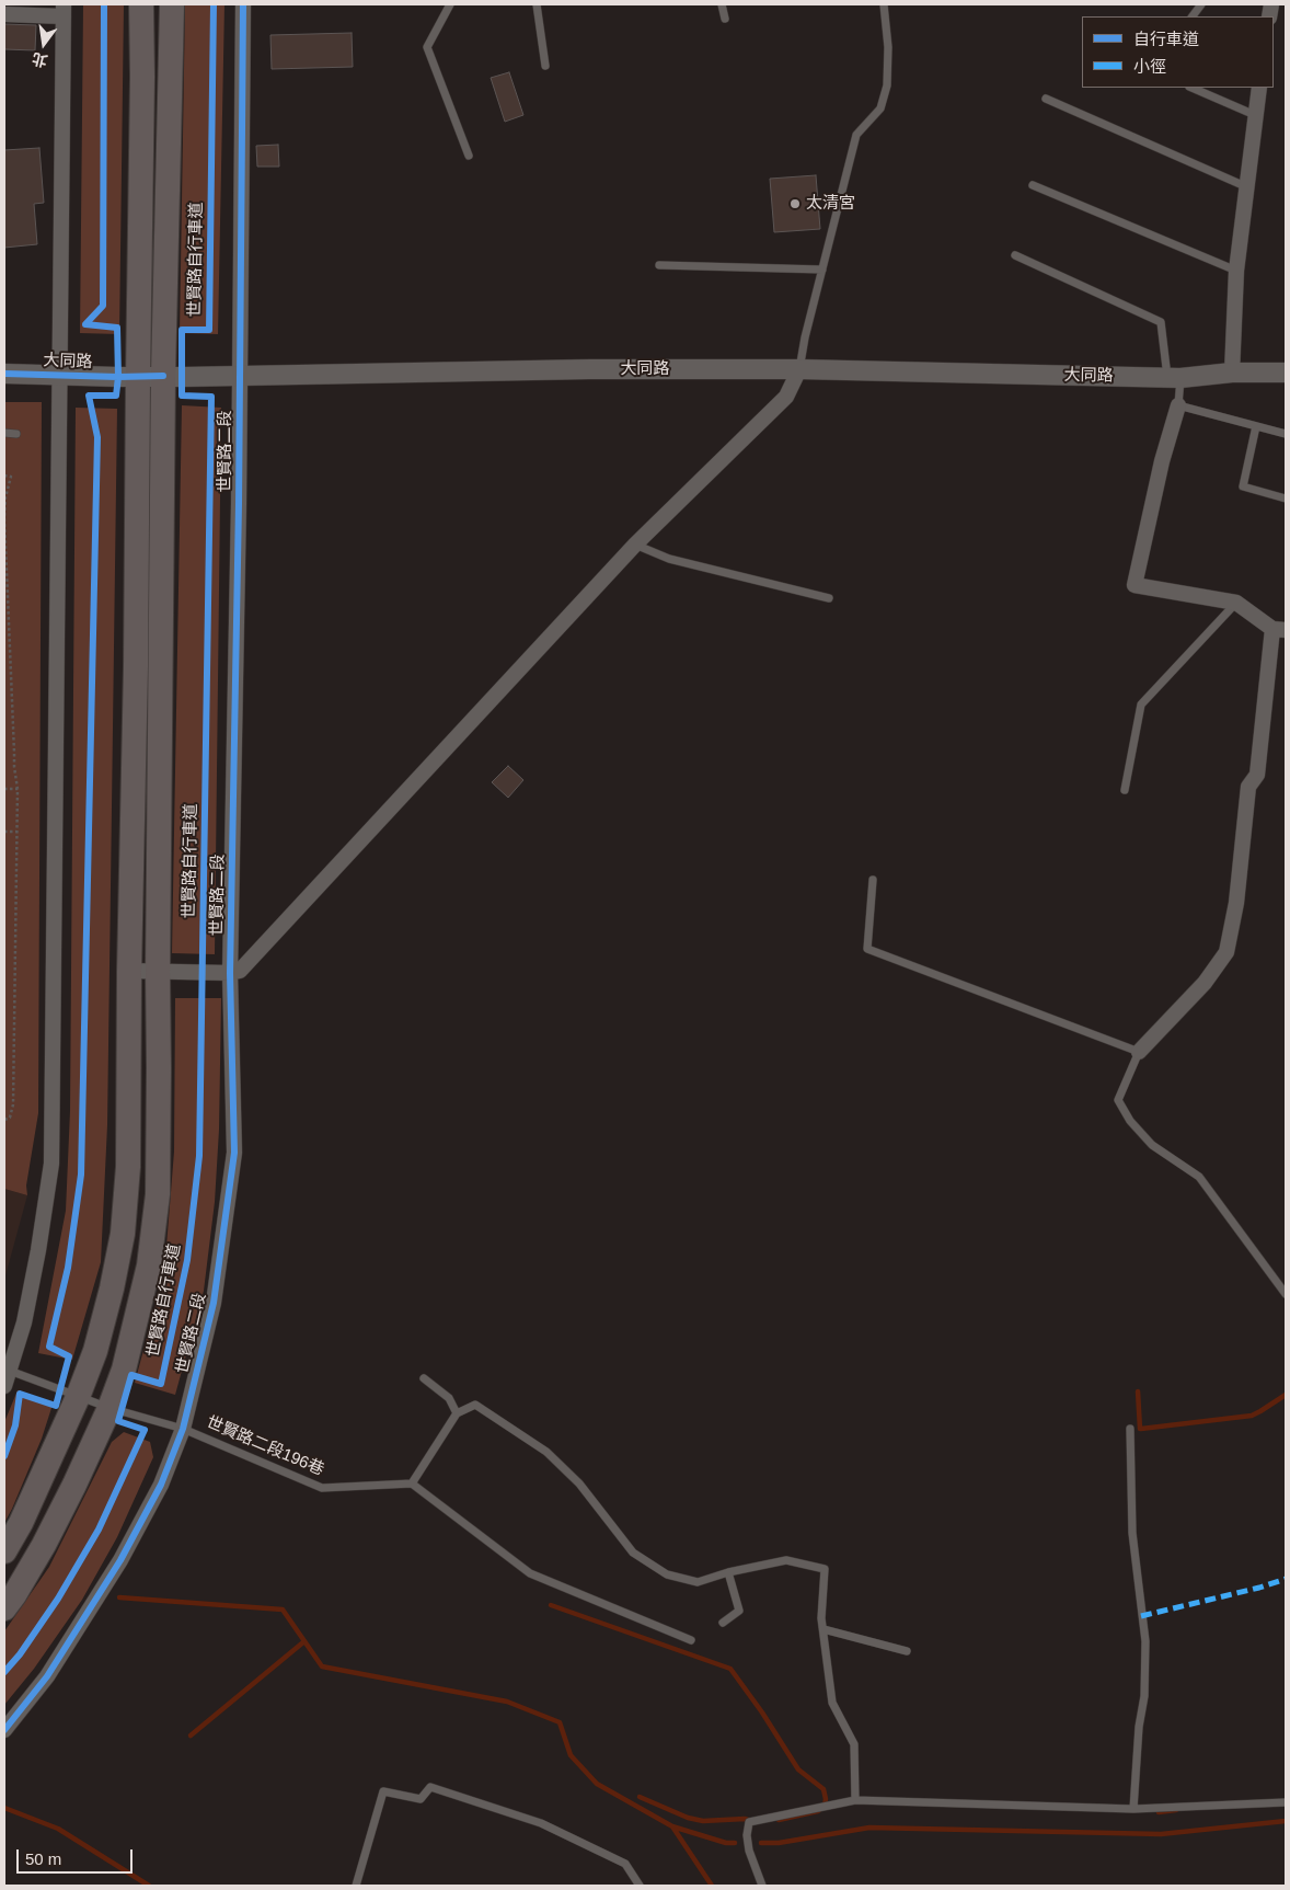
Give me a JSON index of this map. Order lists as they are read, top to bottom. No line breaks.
{"streets":{"street":["大同路","世賢路二段"],"lane":["世賢路二段196巷"],"cycle path":["世賢路自行車道"]},"crossings":[["大同路","世賢路二段"],["世賢路二段","世賢路二段196巷"]],"places":["太清宮"],"legend":["自行車道","小徑"],"scale_bar":"50 m","north":"bottom"}
